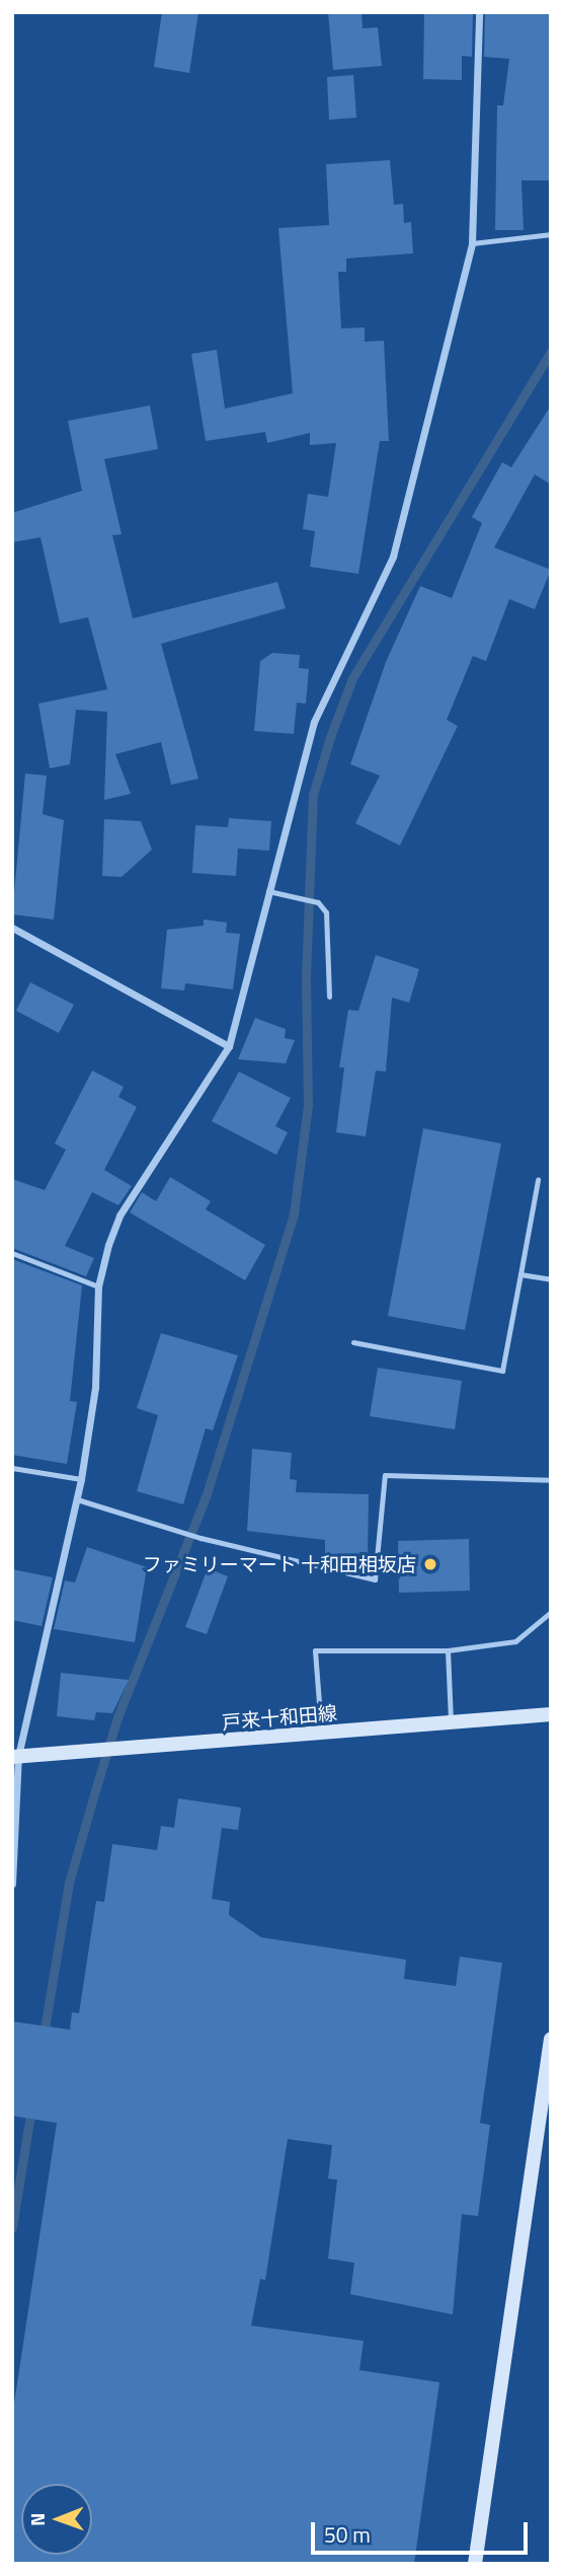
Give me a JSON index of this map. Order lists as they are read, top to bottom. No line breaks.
{"streets":{"main road":["戸来十和田線"]},"places":["ファミリーマート 十和田相坂店"],"scale_bar":"50 m","north":"left"}
